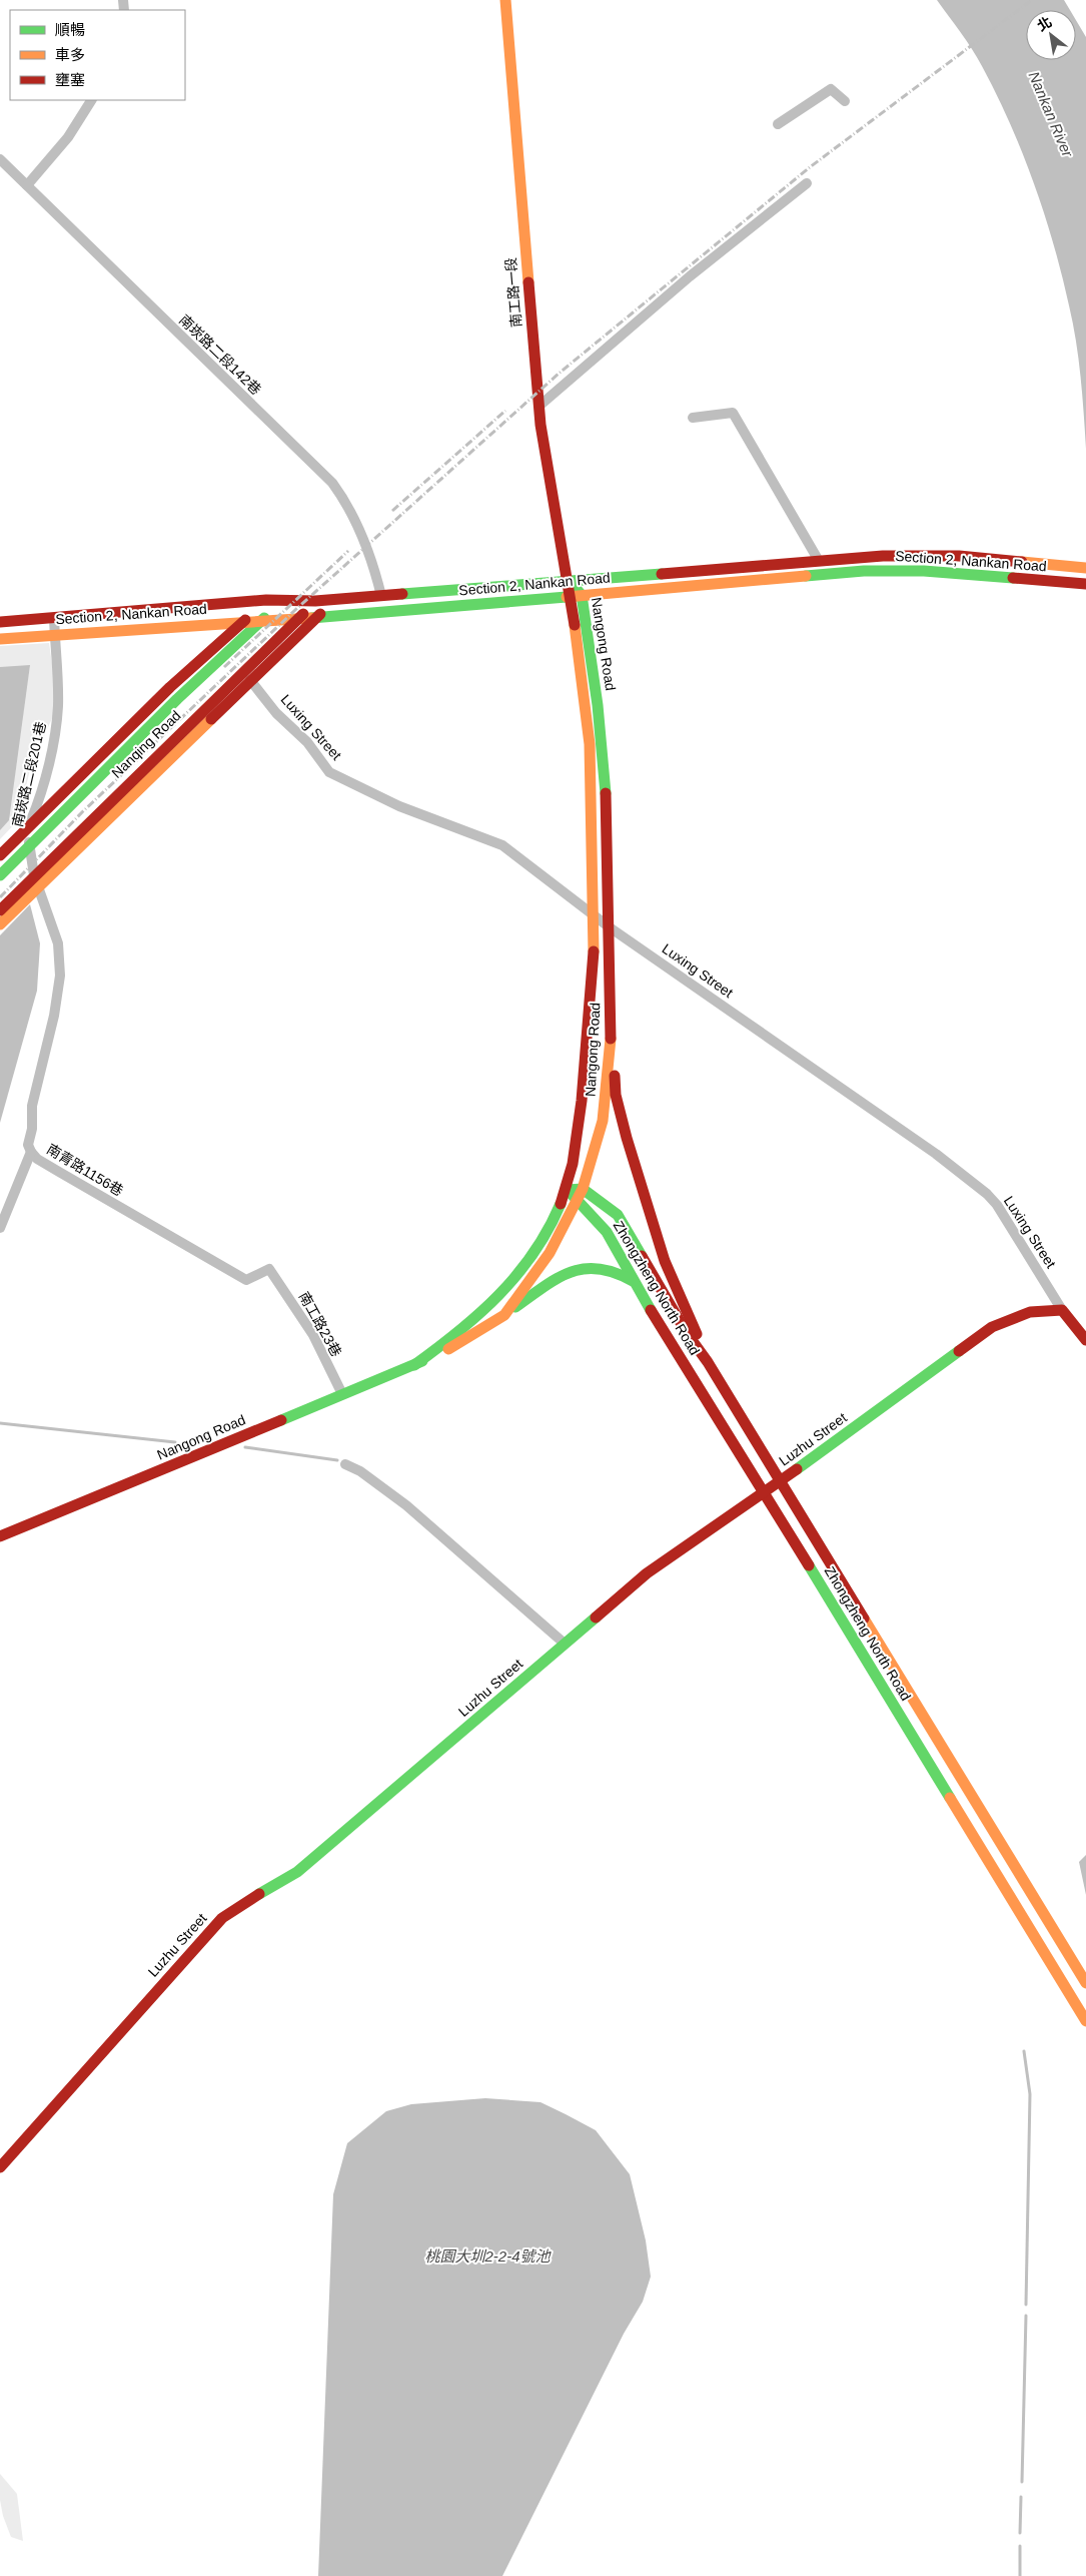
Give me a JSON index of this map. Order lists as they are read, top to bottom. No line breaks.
{"streets":{"street":["南工路一段","南崁路二段142巷","Section 2, Nankan Road","Nangong Road","Luxing Street","Nanqing Road","南崁路二段201巷","南青路1156巷","Zhongzheng North Road","南工路23巷","Luzhu Street"]},"crossings":[["南工路一段","Section 2, Nankan Road"],["南工路一段","Nangong Road"],["南崁路二段142巷","Section 2, Nankan Road"],["Section 2, Nankan Road","Nangong Road"],["Section 2, Nankan Road","Nanqing Road"],["Section 2, Nankan Road","南崁路二段201巷"],["Nangong Road","Luxing Street"],["Nangong Road","Zhongzheng North Road"],["Nangong Road","南工路23巷"],["Luxing Street","Luzhu Street"],["Nanqing Road","南崁路二段201巷"],["Nanqing Road","南青路1156巷"],["南崁路二段201巷","南青路1156巷"],["南青路1156巷","南工路23巷"],["Zhongzheng North Road","Luzhu Street"]],"water":["Nankan River","桃園大圳2-2-4號池"],"legend":["順暢","車多","壅塞"],"north":"top left"}
